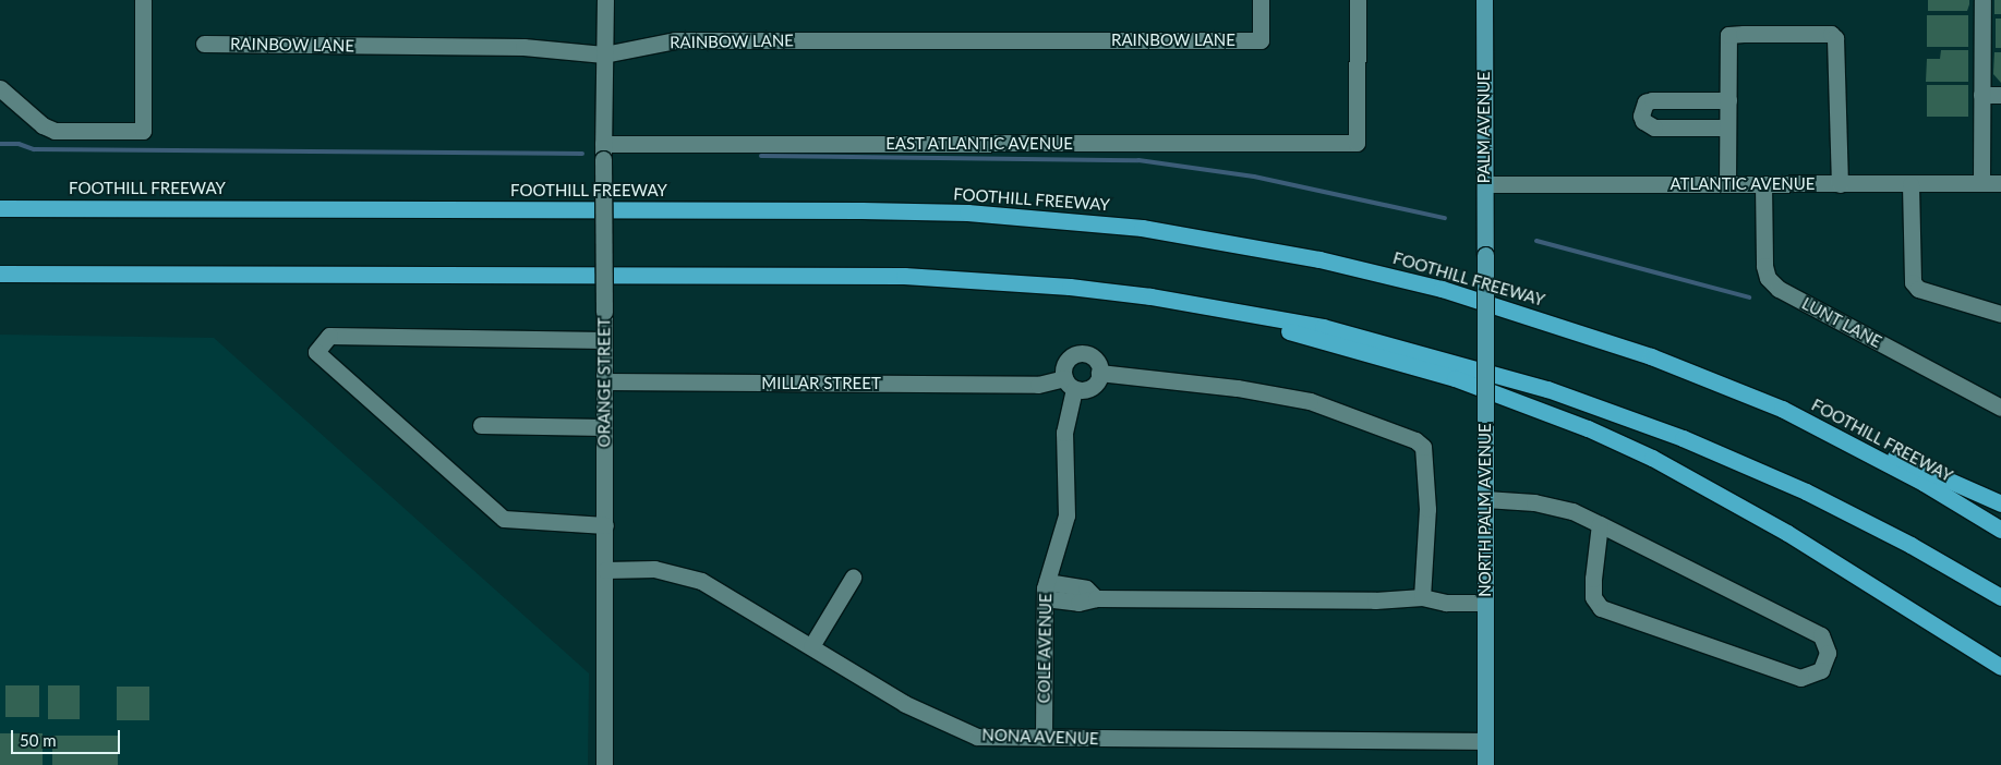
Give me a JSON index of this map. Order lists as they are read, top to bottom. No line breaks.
{"streets":{"highway":["FOOTHILL FREEWAY"],"main road":["PALM AVENUE","NORTH PALM AVENUE"],"street":["RAINBOW LANE","EAST ATLANTIC AVENUE","ATLANTIC AVENUE","LUNT LANE","ORANGE STREET","MILLAR STREET","COLE AVENUE","NONA AVENUE"]},"crossings":[["RAINBOW LANE","ORANGE STREET"],["PALM AVENUE","ATLANTIC AVENUE"],["PALM AVENUE","NORTH PALM AVENUE"],["EAST ATLANTIC AVENUE","ORANGE STREET"],["ATLANTIC AVENUE","LUNT LANE"],["ORANGE STREET","MILLAR STREET"],["ORANGE STREET","NONA AVENUE"],["MILLAR STREET","COLE AVENUE"],["NORTH PALM AVENUE","NONA AVENUE"],["COLE AVENUE","NONA AVENUE"]],"scale_bar":"50 m"}
